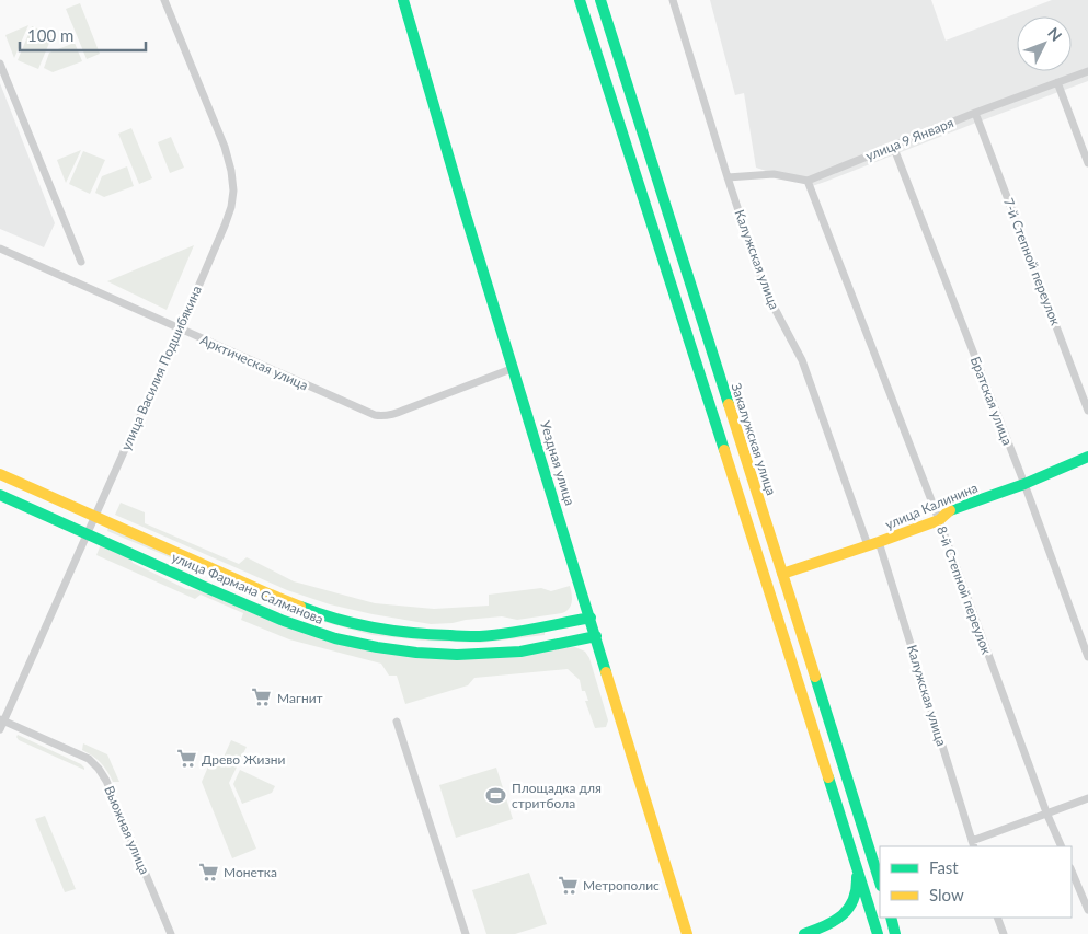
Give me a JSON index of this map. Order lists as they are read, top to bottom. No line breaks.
{"streets":{"main road":["Закалужская улица","Уездная улица","улица Калинина","улица Фармана Салманова"],"street":["улица 9 Января","Калужская улица","7-й Степной переулок","Арктическая улица","улица Василия Подшибякина","Братская улица","8-й Степной переулок","Вьюжная улица"]},"crossings":[["улица 9 Января","7-й Степной переулок"],["улица 9 Января","Братская улица"],["улица 9 Января","8-й Степной переулок"],["Калужская улица","улица Калинина"],["Арктическая улица","улица Василия Подшибякина"],["Арктическая улица","Уездная улица"],["улица Василия Подшибякина","улица Фармана Салманова"],["улица Василия Подшибякина","Вьюжная улица"],["Братская улица","улица Калинина"],["Закалужская улица","улица Калинина"],["Уездная улица","улица Фармана Салманова"],["улица Калинина","8-й Степной переулок"]],"places":{"supermarket":["Магнит","Древо Жизни","Монетка","Метрополис"],"sports":["Площадка для стритбола"]},"legend":["Fast","Slow"],"scale_bar":"100 m","north":"top right"}
